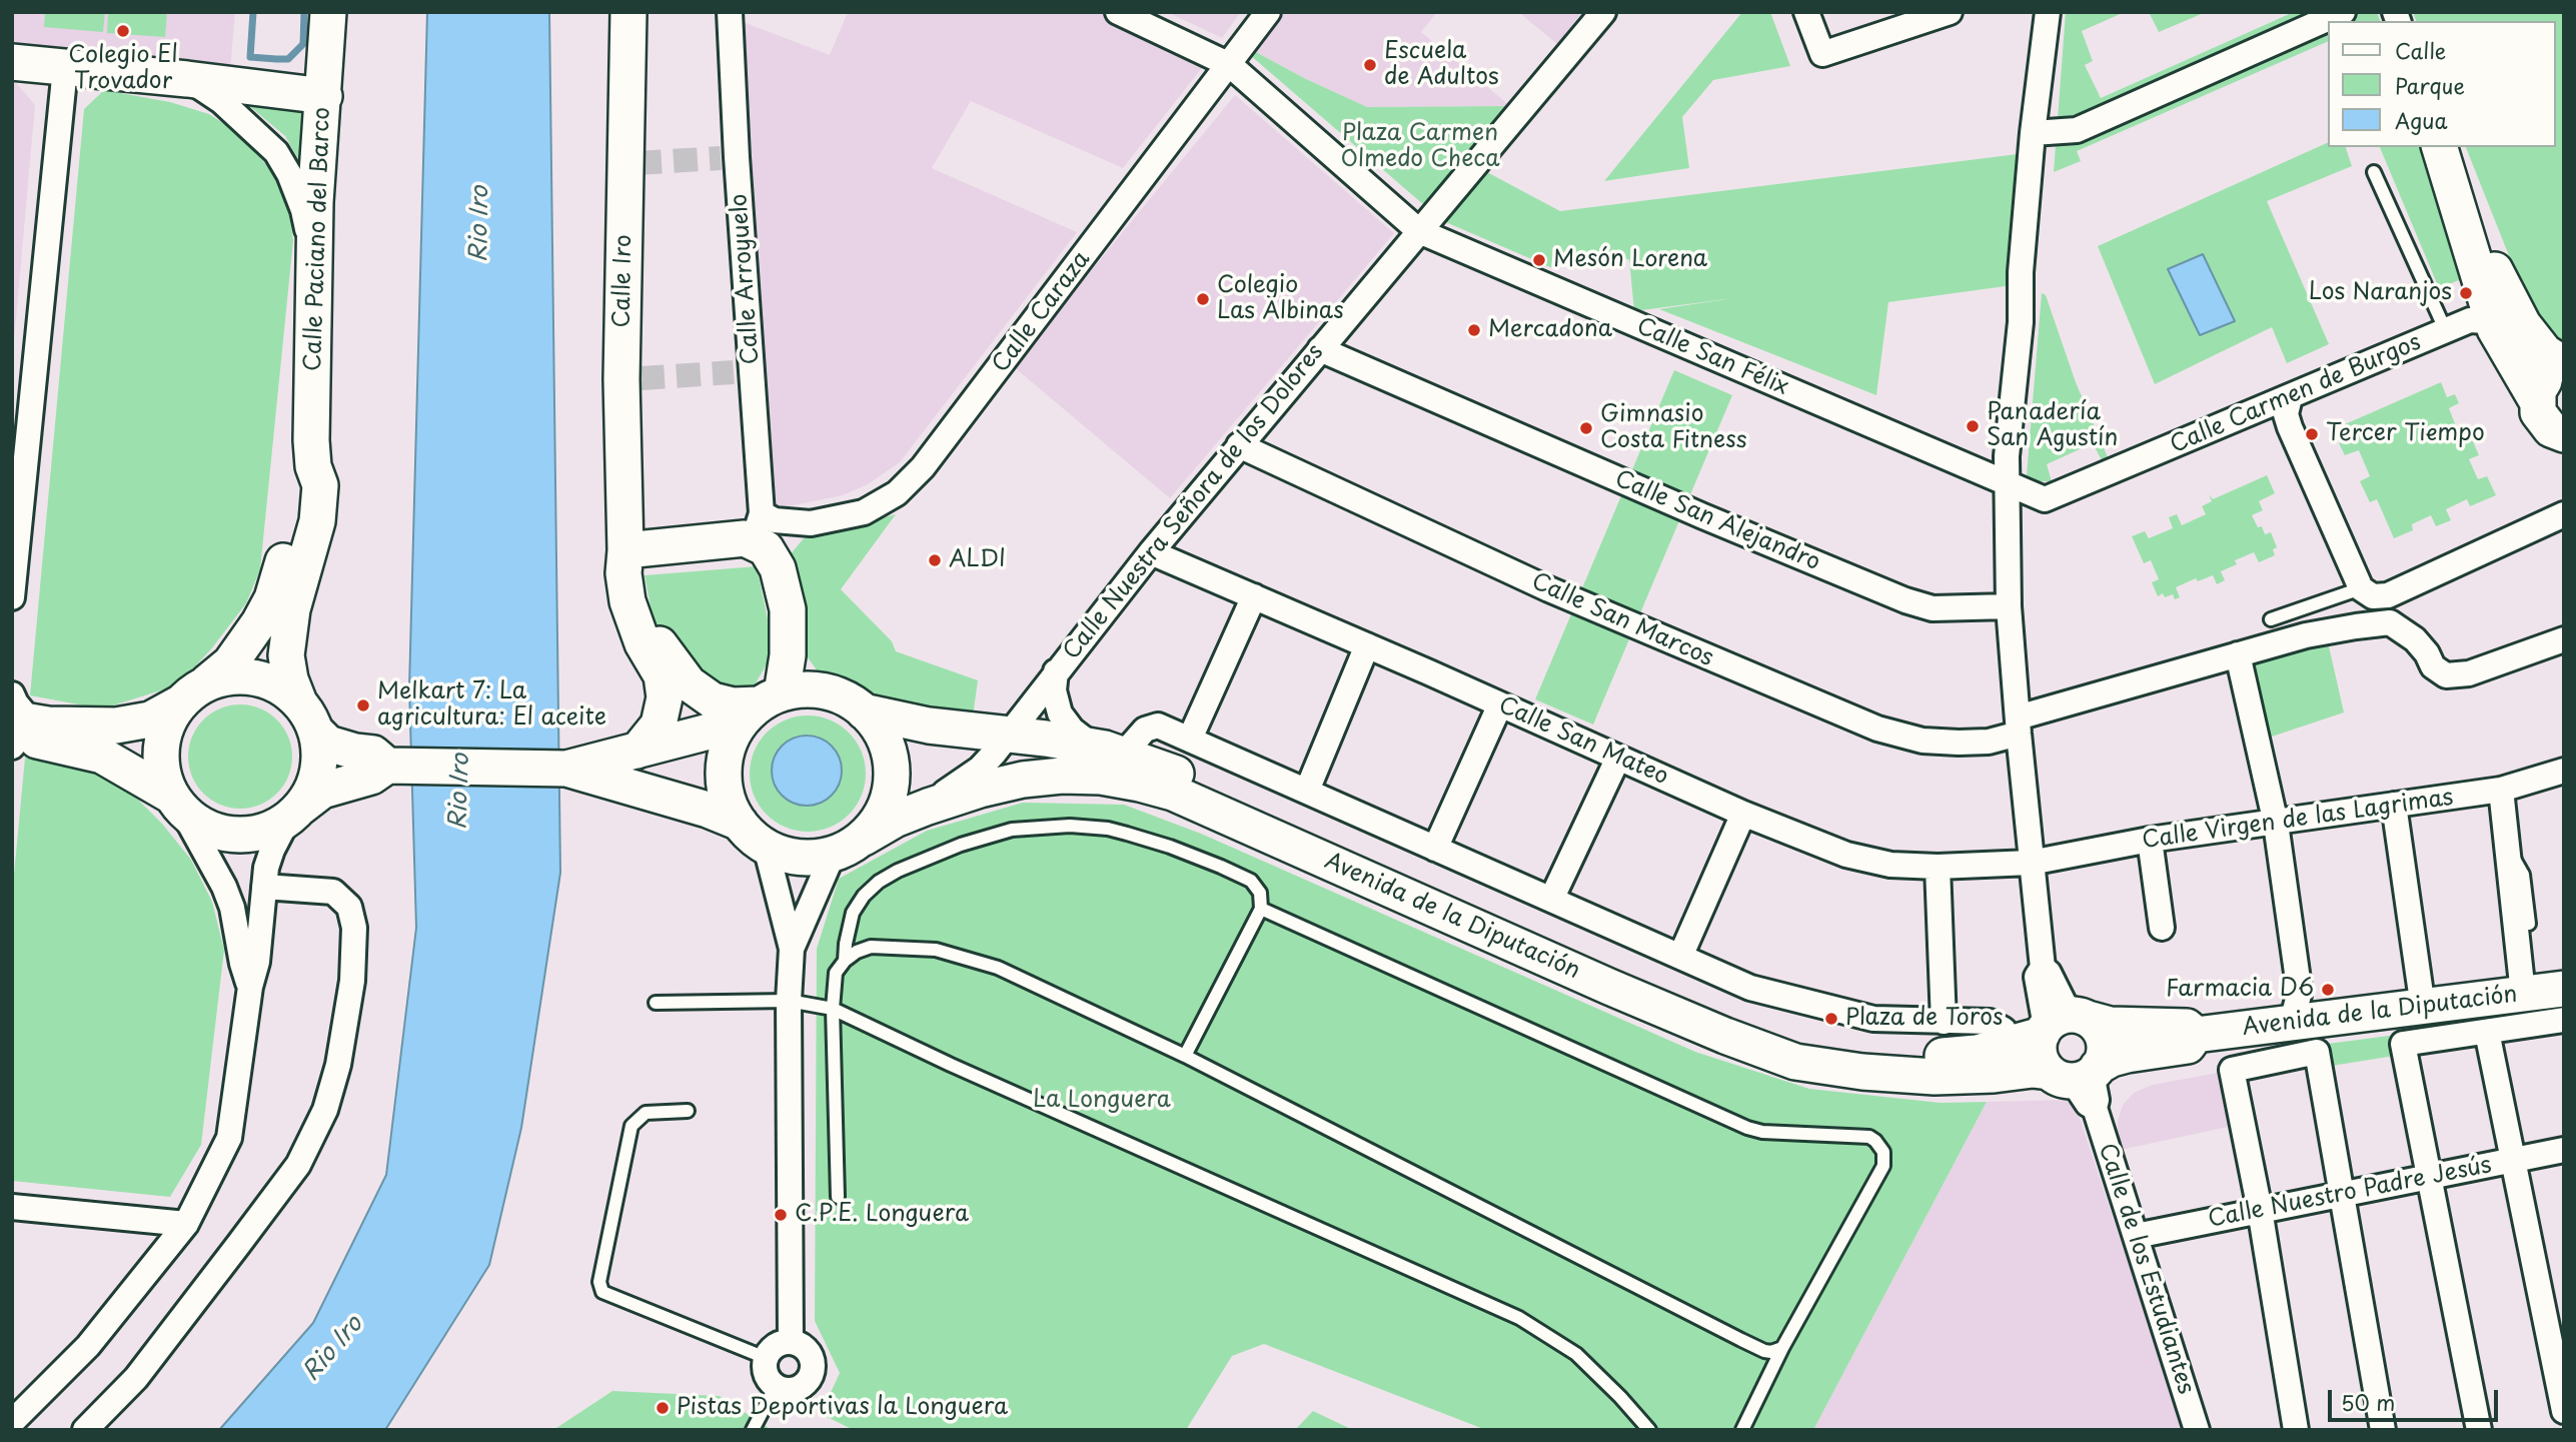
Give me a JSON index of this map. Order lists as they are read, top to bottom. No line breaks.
{"streets":{"main road":["Calle Paciano del Barco","Calle Iro","Avenida de la Diputación"],"street":["Calle Arroyuelo","Calle Caraza","Calle San Félix","Calle Carmen de Burgos","Calle Nuestra Señora de los Dolores","Calle San Alejandro","Calle San Marcos","Calle San Mateo","Calle Virgen de las Lagrimas","Calle Nuestro Padre Jesús","Calle de los Estudiantes"]},"crossings":[["Calle Arroyuelo","Calle Caraza"],["Calle Iro","Avenida de la Diputación"],["Calle Caraza","Calle San Félix"],["Calle San Félix","Calle Nuestra Señora de los Dolores"],["Calle Nuestra Señora de los Dolores","Calle San Alejandro"],["Calle Nuestra Señora de los Dolores","Calle San Marcos"],["Calle Nuestra Señora de los Dolores","Calle San Mateo"],["Calle Nuestra Señora de los Dolores","Avenida de la Diputación"],["Calle San Mateo","Calle Virgen de las Lagrimas"],["Avenida de la Diputación","Calle de los Estudiantes"],["Calle Nuestro Padre Jesús","Calle de los Estudiantes"]],"water":["Rio Iro"],"parks":["Plaza Carmen Olmedo Checa","La Longuera"],"places":["Colegio El Trovador","Escuela de Adultos","Mesón Lorena","Los Naranjos","Colegio Las Albinas","Mercadona","Panadería San Agustín","Gimnasio Costa Fitness","Tercer Tiempo","ALDI","Melkart 7: La agricultura: El aceite","Farmacia D6","Plaza de Toros","C.P.E. Longuera","Pistas Deportivas la Longuera"],"legend":["Calle","Parque","Agua"],"scale_bar":"50 m"}
